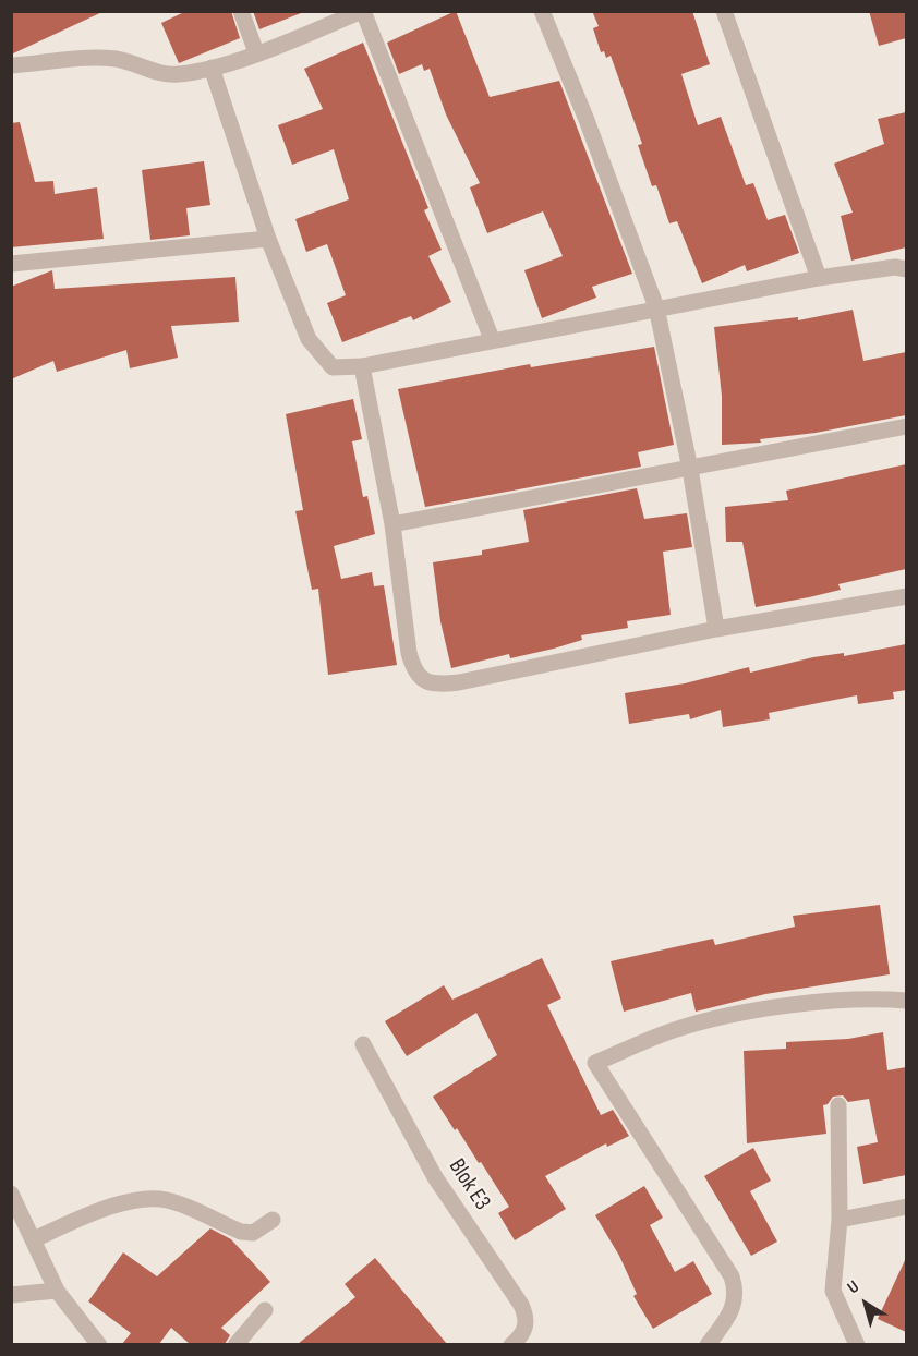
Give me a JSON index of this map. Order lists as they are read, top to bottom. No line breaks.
{"streets":{"street":["Blok E3"]},"north":"top left"}
